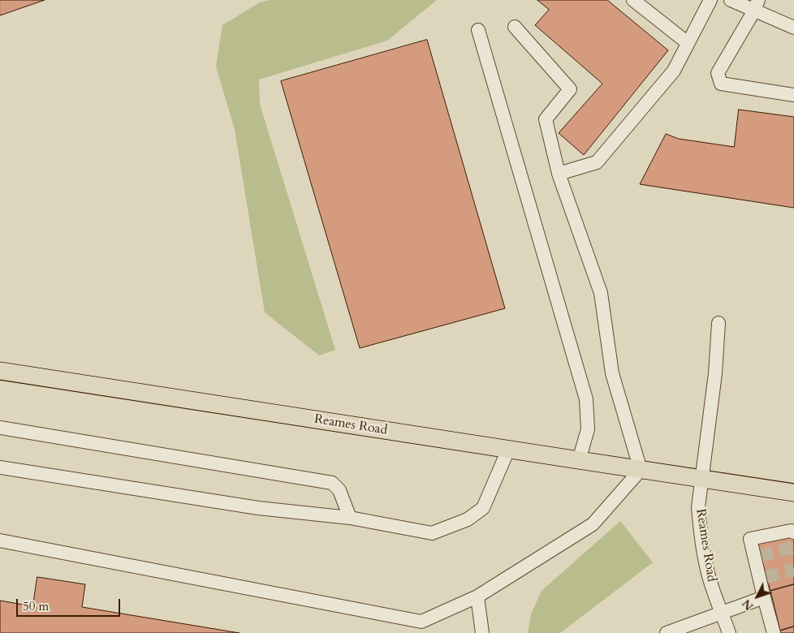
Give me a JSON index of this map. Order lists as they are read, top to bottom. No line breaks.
{"streets":{"main road":["Reames Road"]},"scale_bar":"50 m","north":"bottom left"}
